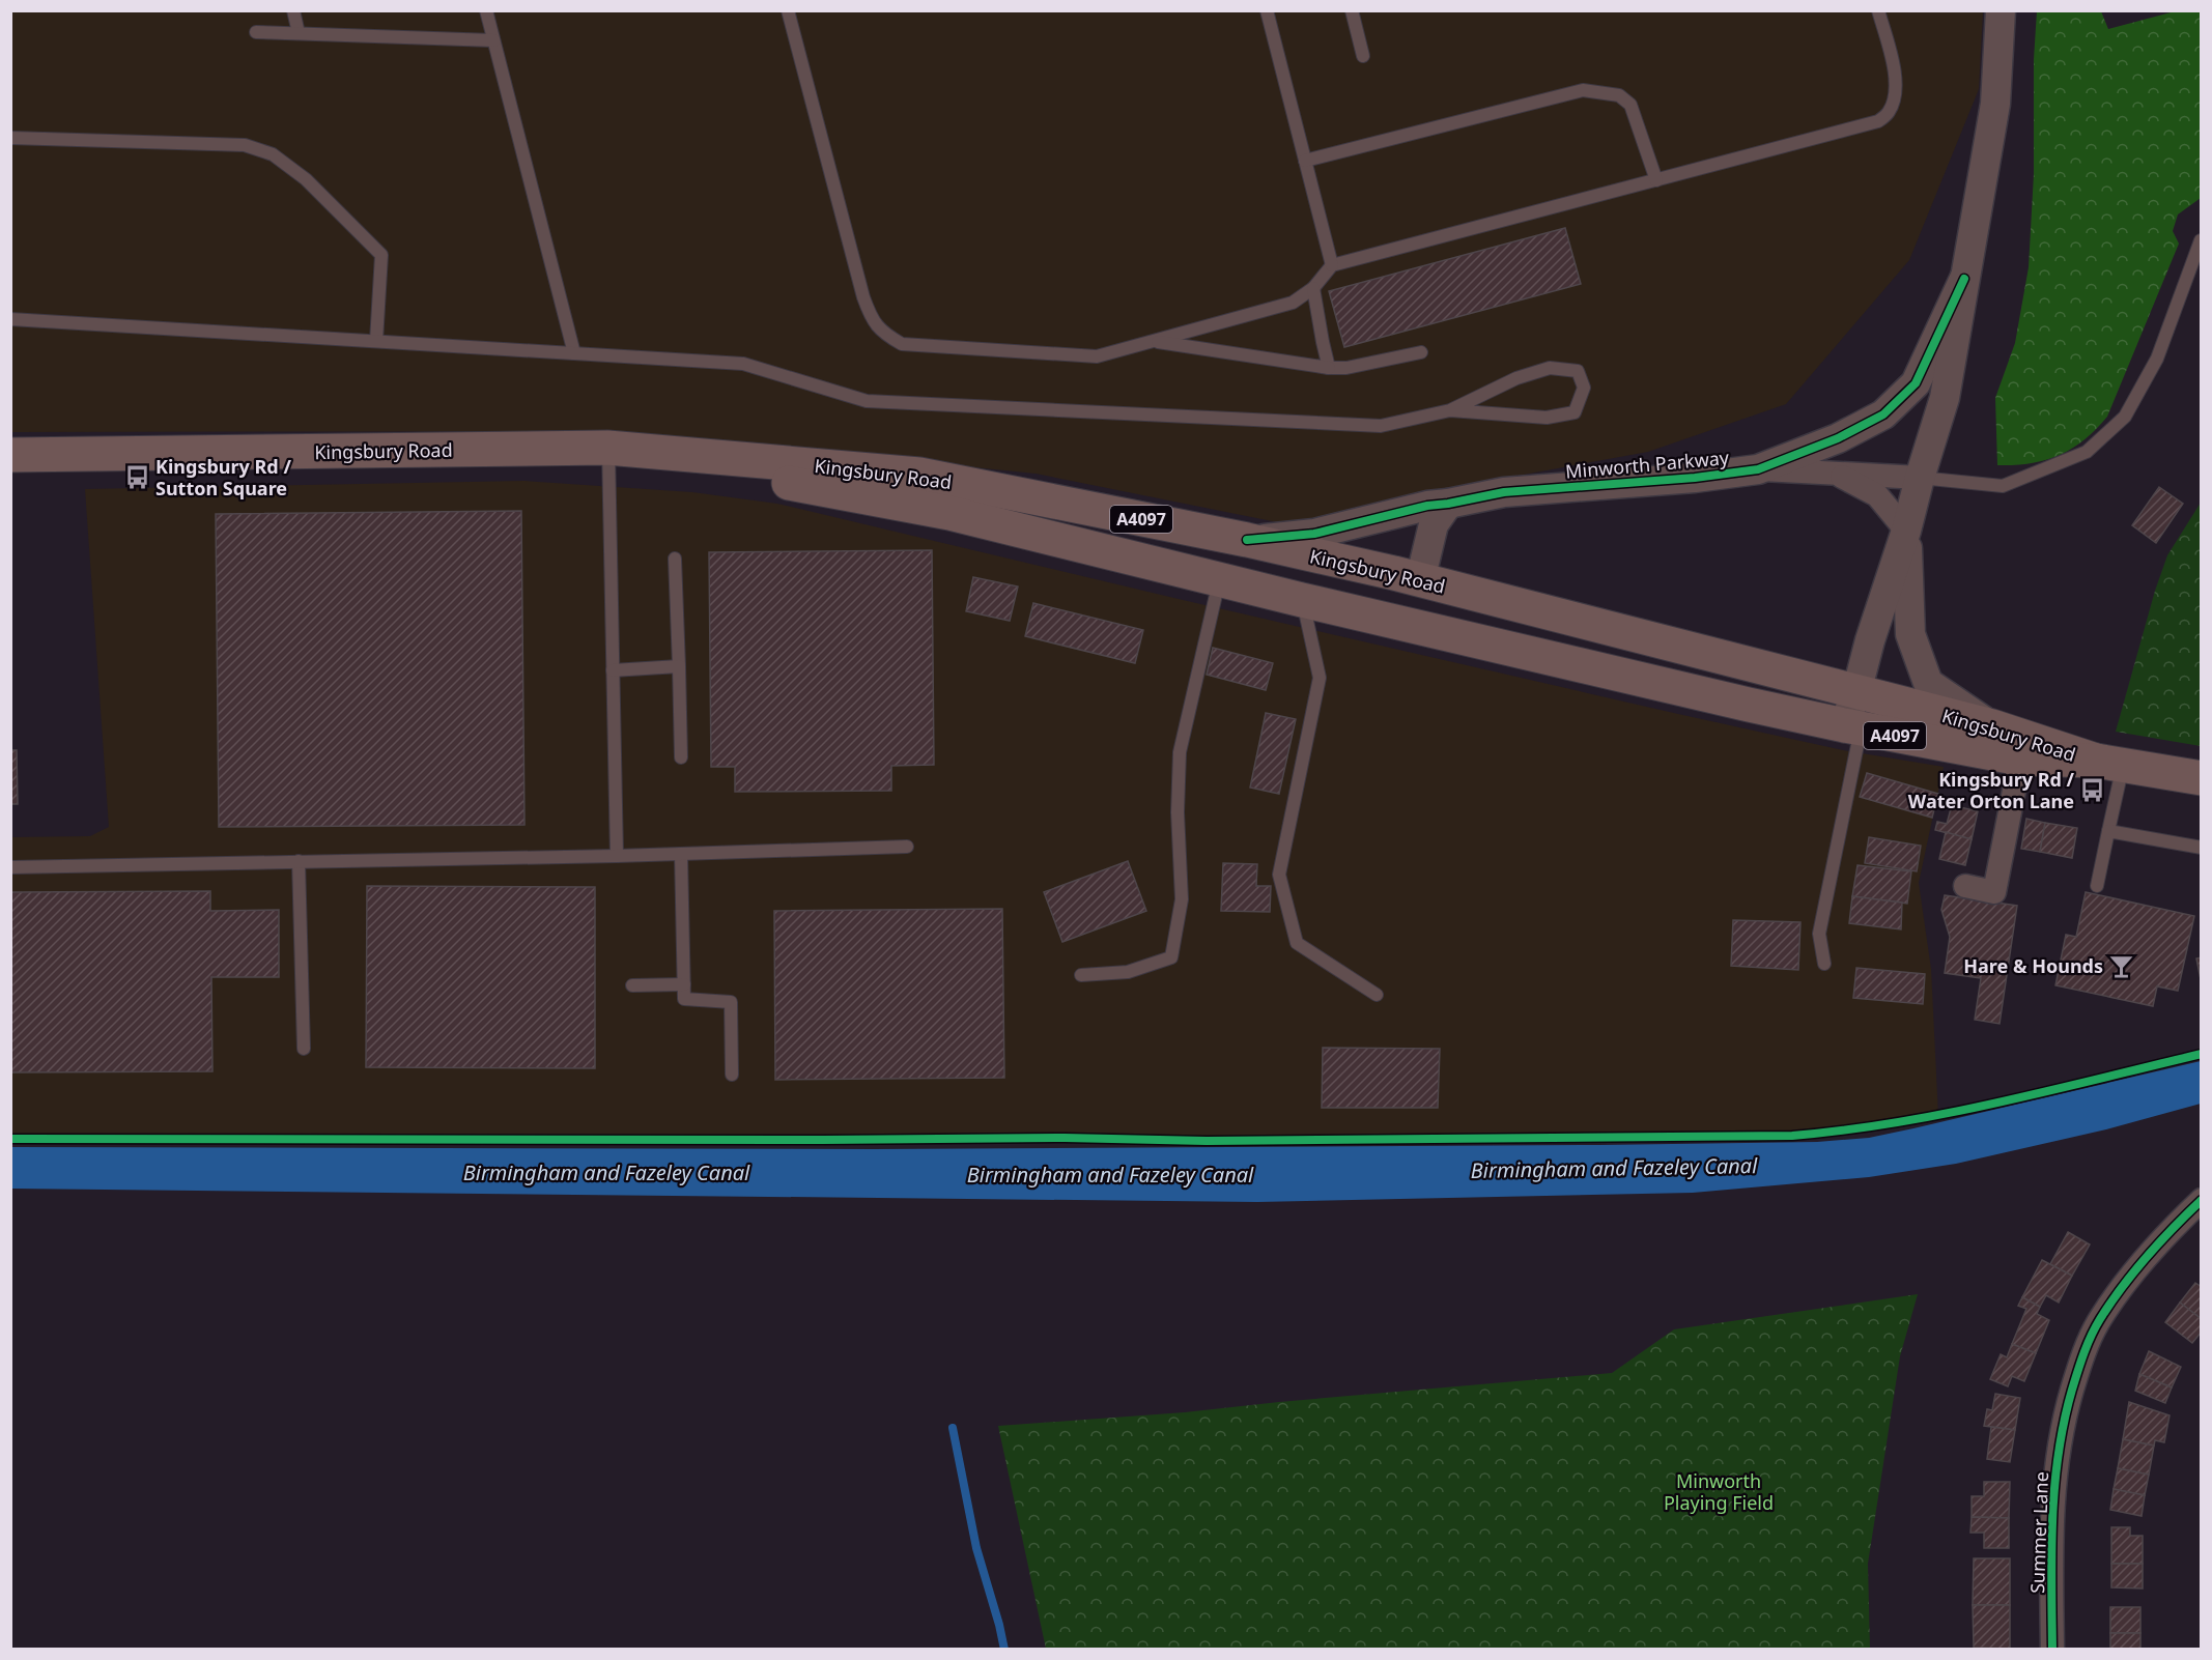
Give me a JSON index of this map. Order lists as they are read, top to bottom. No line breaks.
{"streets":{"main road":["Kingsbury Road","A4097"],"street":["Minworth Parkway","Summer Lane"]},"crossings":[["Kingsbury Road","Minworth Parkway"]],"water":["Birmingham and Fazeley Canal"],"parks":["Minworth Playing Field"],"places":{"bus stop":["Kingsbury Rd / Sutton Square","Kingsbury Rd / Water Orton Lane"],"bar":["Hare & Hounds"]}}
